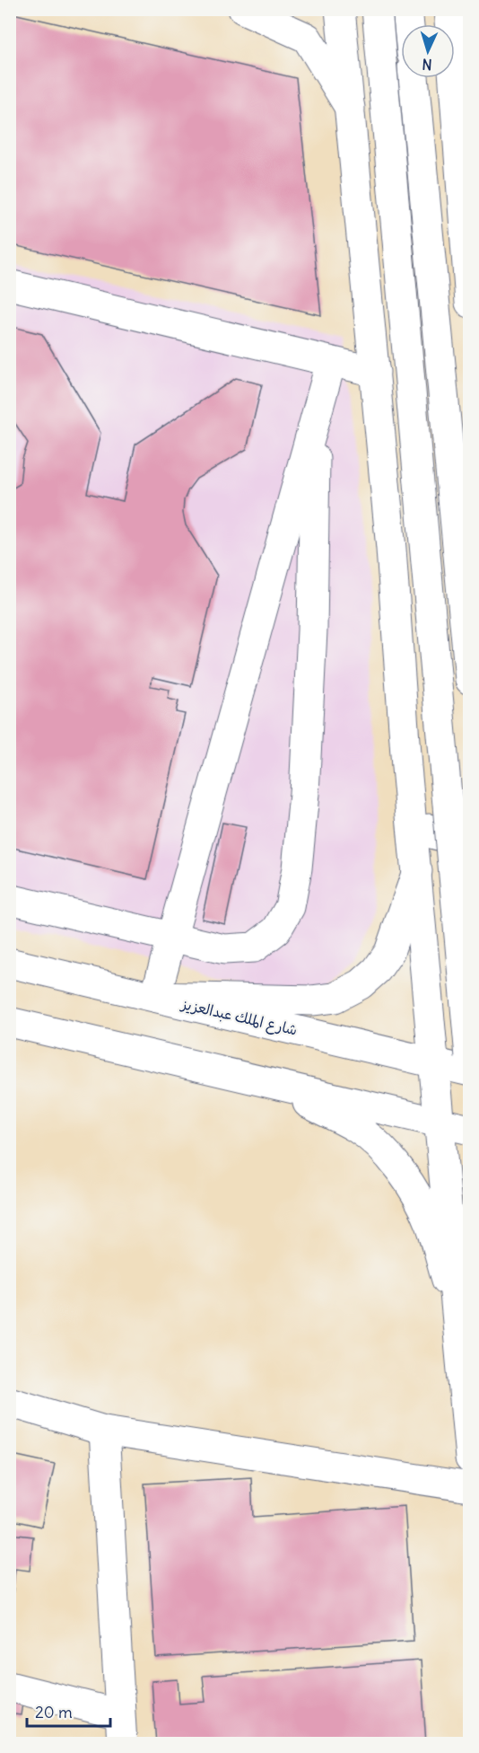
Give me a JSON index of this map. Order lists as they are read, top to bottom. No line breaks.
{"streets":{"main road":["شارع الملك عبدالعزيز"]},"scale_bar":"20 m","north":"bottom"}
